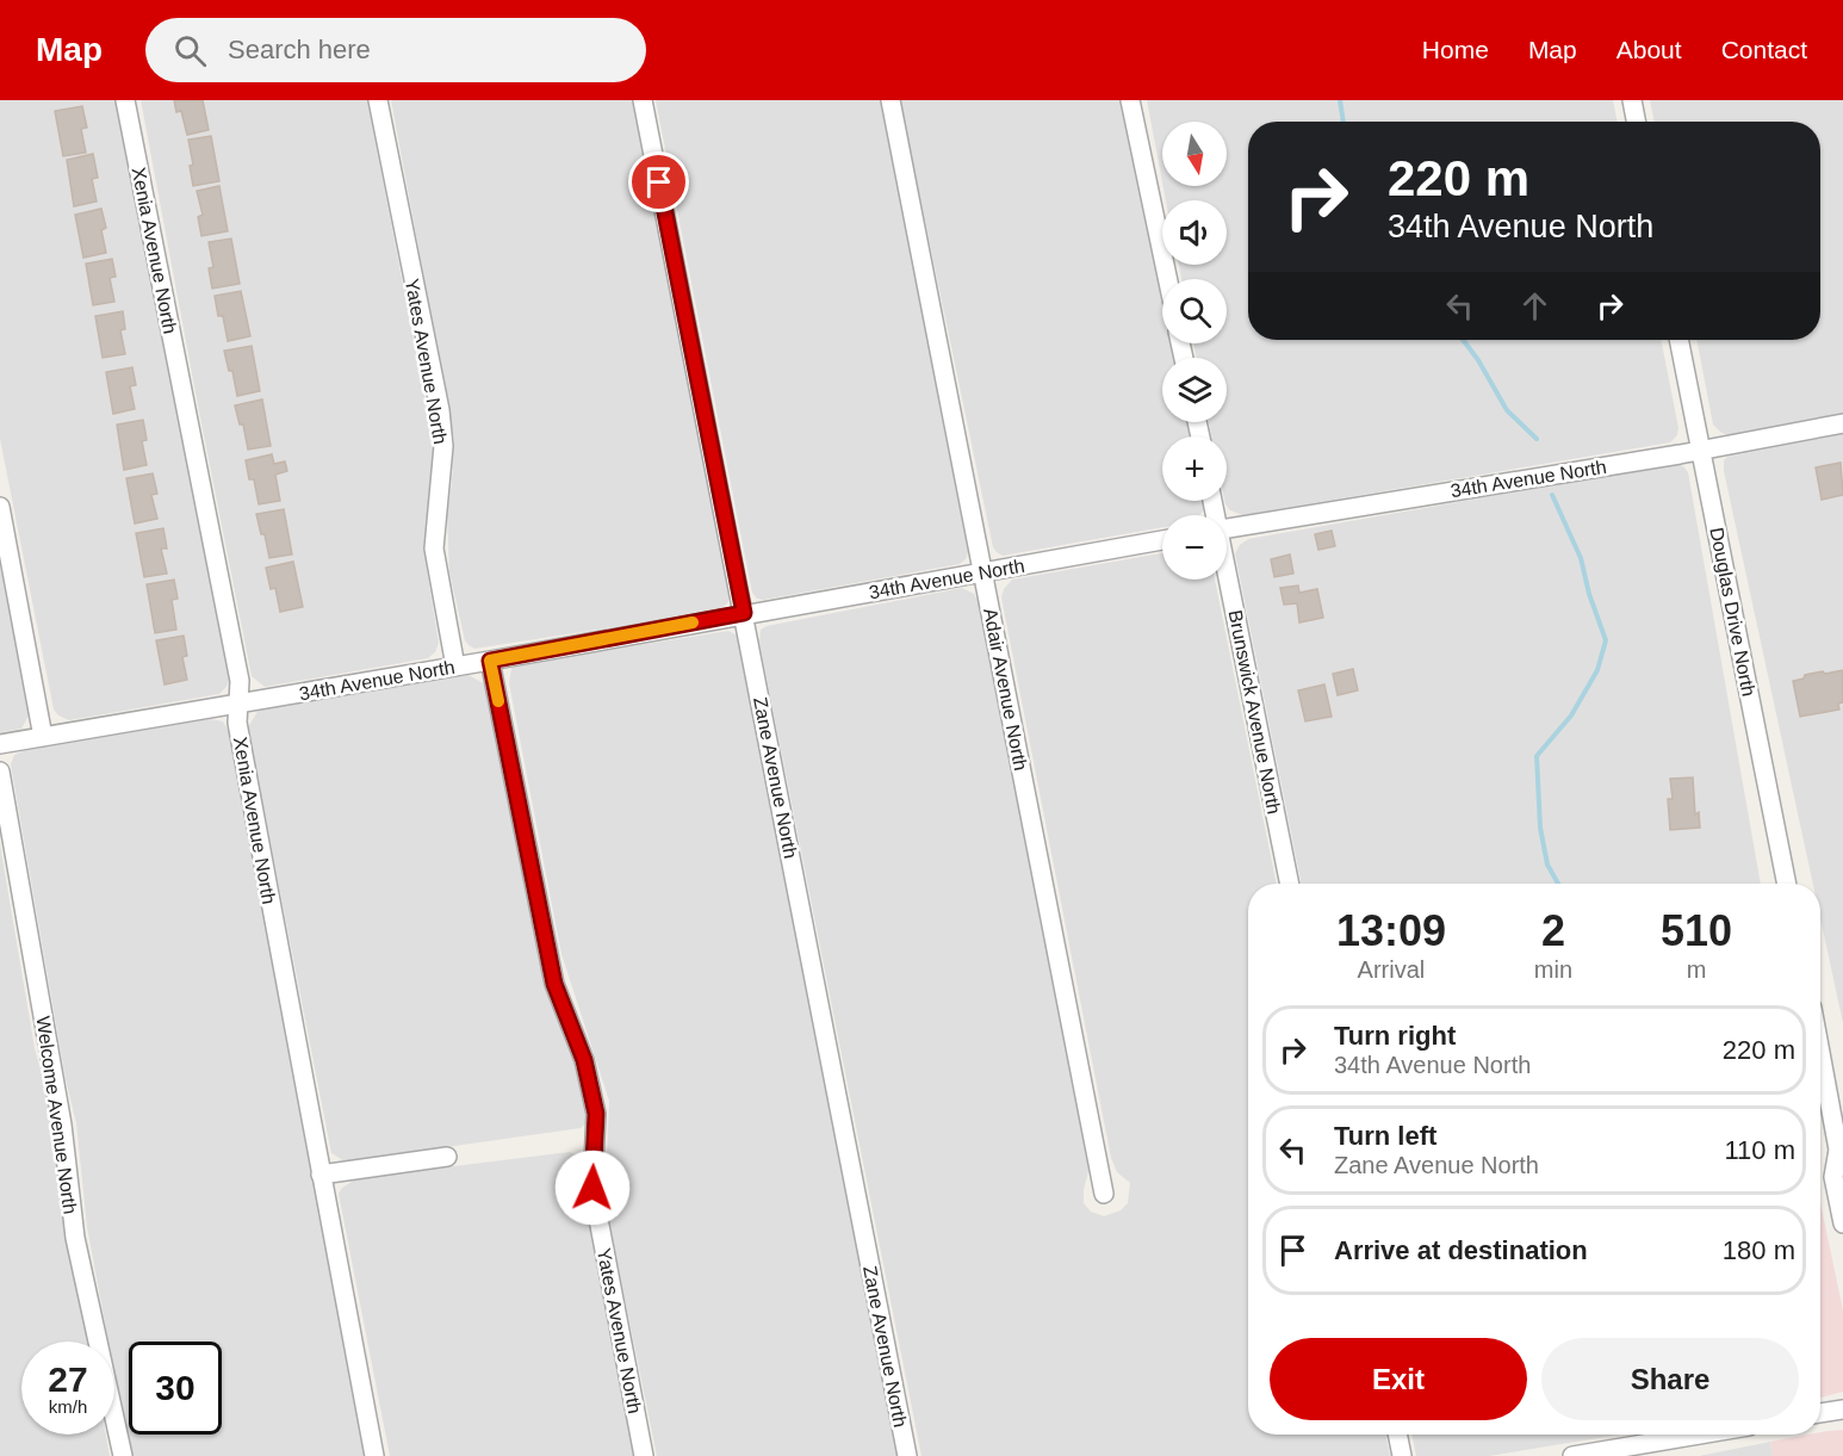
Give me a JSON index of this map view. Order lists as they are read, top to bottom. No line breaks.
{"streets":{"street":["Xenia Avenue North","Yates Avenue North","34th Avenue North","Douglas Drive North","Adair Avenue North","Brunswick Avenue North","Zane Avenue North","Welcome Avenue North"]},"crossings":[["Xenia Avenue North","34th Avenue North"],["Yates Avenue North","34th Avenue North"],["34th Avenue North","Douglas Drive North"],["34th Avenue North","Adair Avenue North"],["34th Avenue North","Zane Avenue North"]],"north":"bottom","page":{"header":"Map","search":"Search here","nav":["Home","Map","About","Contact"],"map_buttons":["+","−"],"turn":["220 m","34th Avenue North"],"eta":["13:09","Arrival","2","min","510","m"],"list":[{"name":"Turn right","note":"34th Avenue North","value":"220 m"},{"name":"Turn left","note":"Zane Avenue North","value":"110 m"},{"name":"Arrive at destination","value":"180 m"}],"buttons":["Exit","Share"],"speed":"27 km/h","limit":"30"}}
